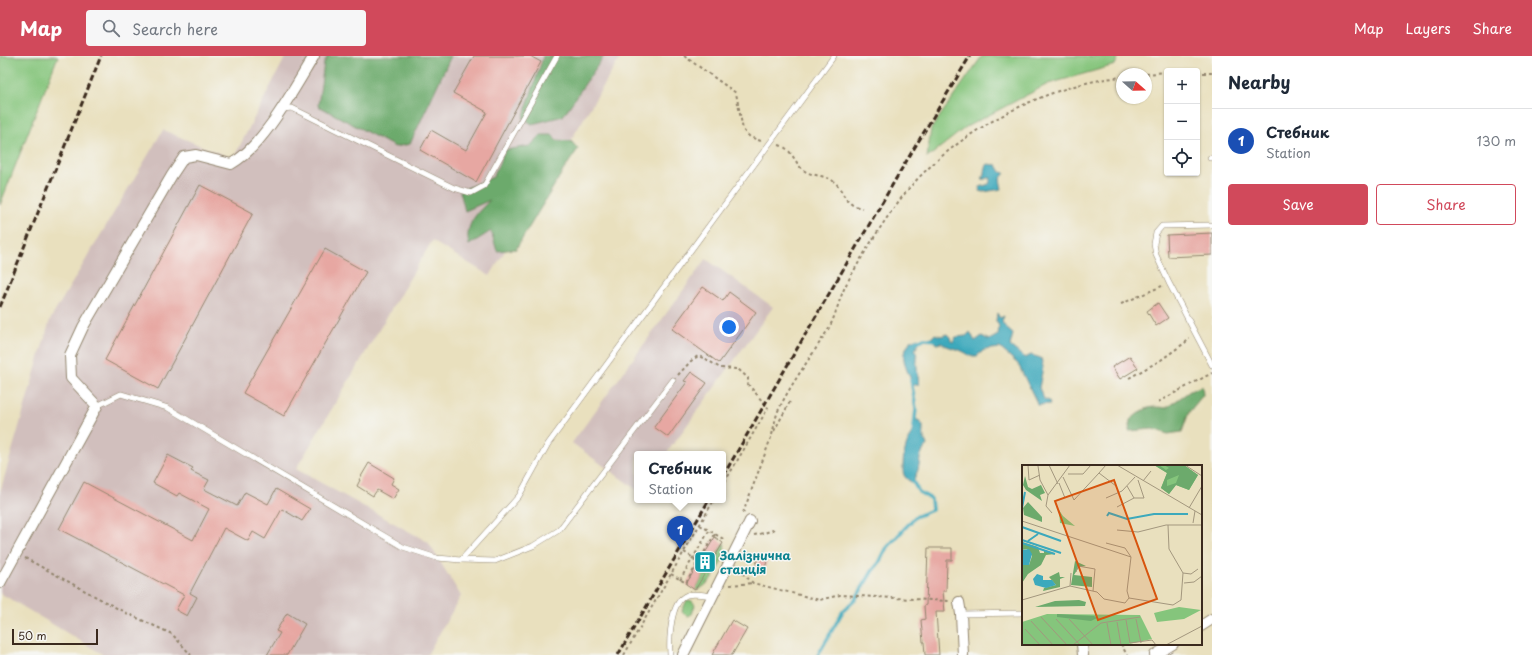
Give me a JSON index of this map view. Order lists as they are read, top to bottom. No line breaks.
{"places":{"building":["Залізнична станція"]},"scale_bar":"50 m","north":"right","page":{"header":"Map","search":"Search here","nav":["Map","Layers","Share"],"heading":"Nearby","map_buttons":["+","−"],"list":[{"mark":"1","name":"Стебник","note":"Station","value":"130 m"}],"buttons":["Save","Share"],"popup":["Стебник","Station"],"pins":"1","scale":"50 m"}}
